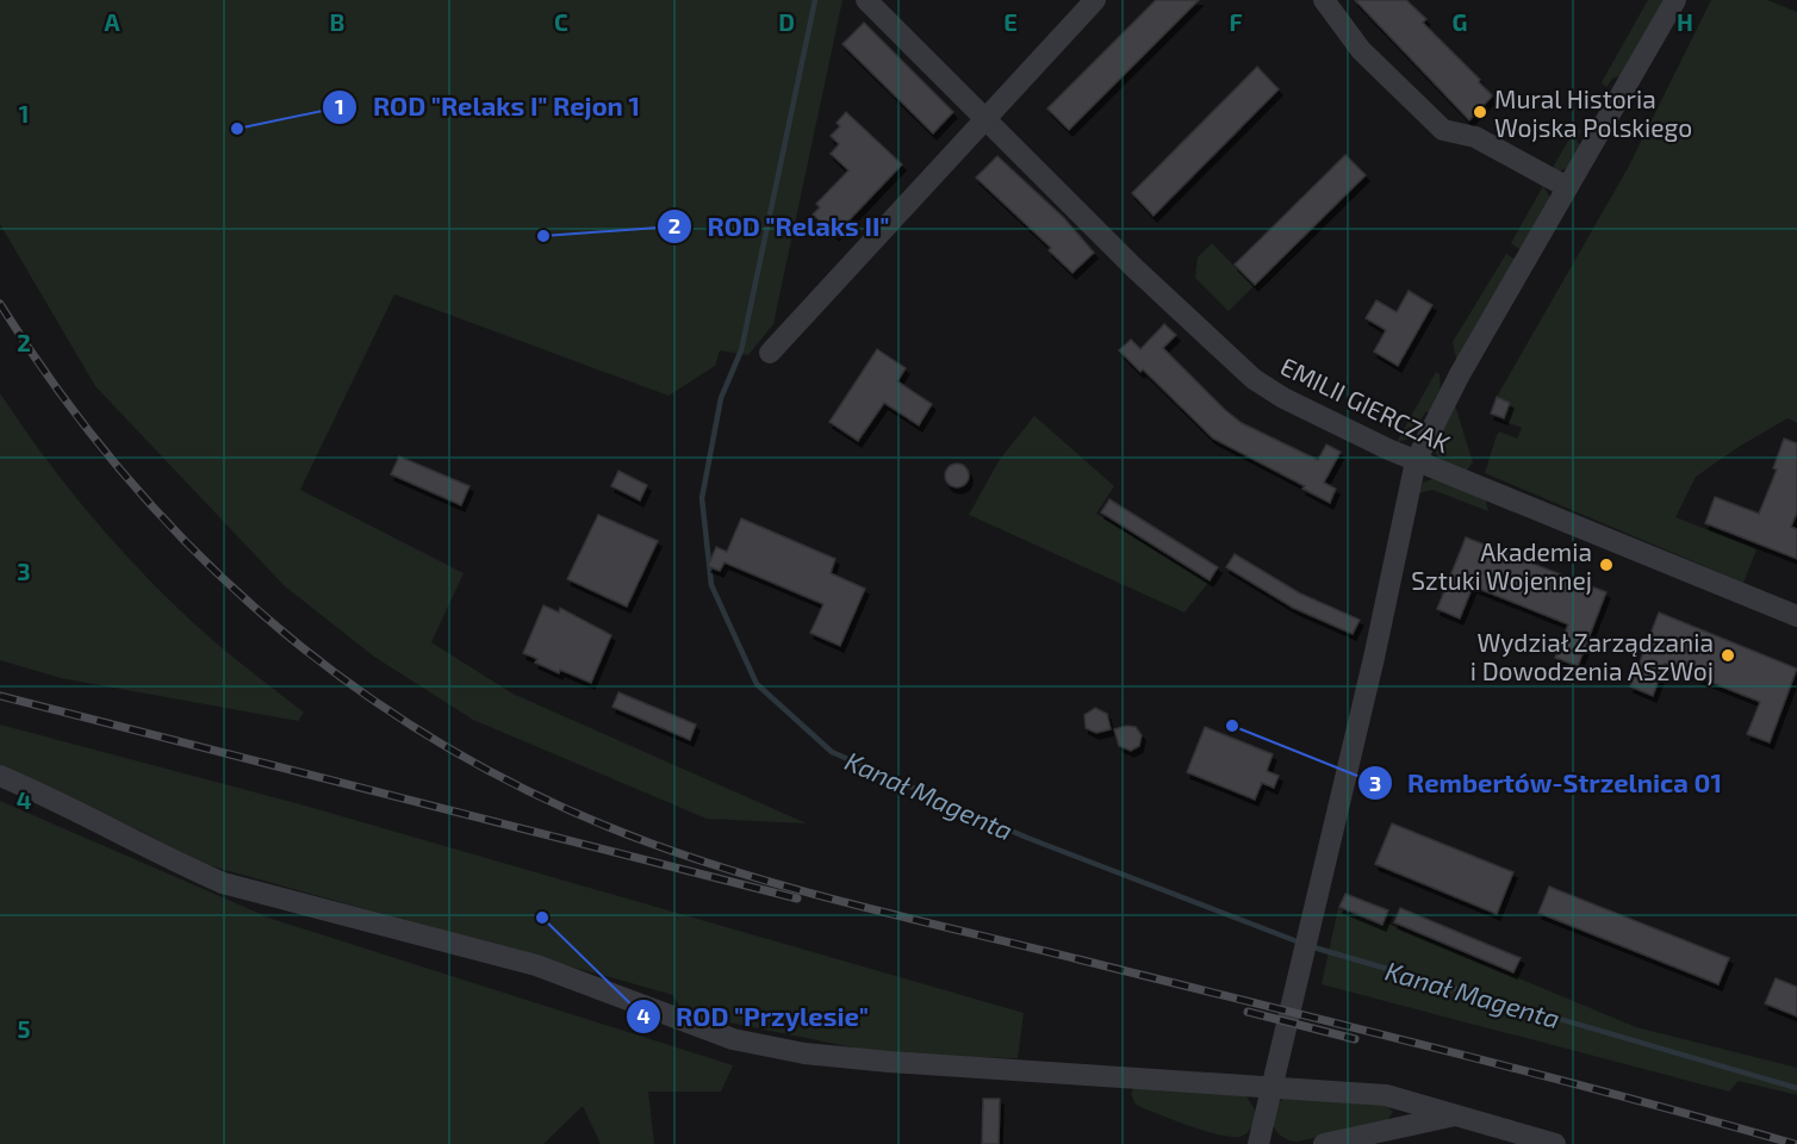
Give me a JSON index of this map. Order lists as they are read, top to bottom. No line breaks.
{"streets":{"street":["EMILII GIERCZAK"]},"water":["Kanał Magenta"],"places":["Mural Historia Wojska Polskiego","ROD \"Relaks I\" Rejon 1","ROD \"Relaks II\"","Akademia Sztuki Wojennej","Wydział Zarządzania i Dowodzenia ASzWoj","Rembertów-Strzelnica 01","ROD \"Przylesie\""],"grid":{"columns":["A","B","C","D","E","F","G","H"],"rows":["1","2","3","4","5"]}}
